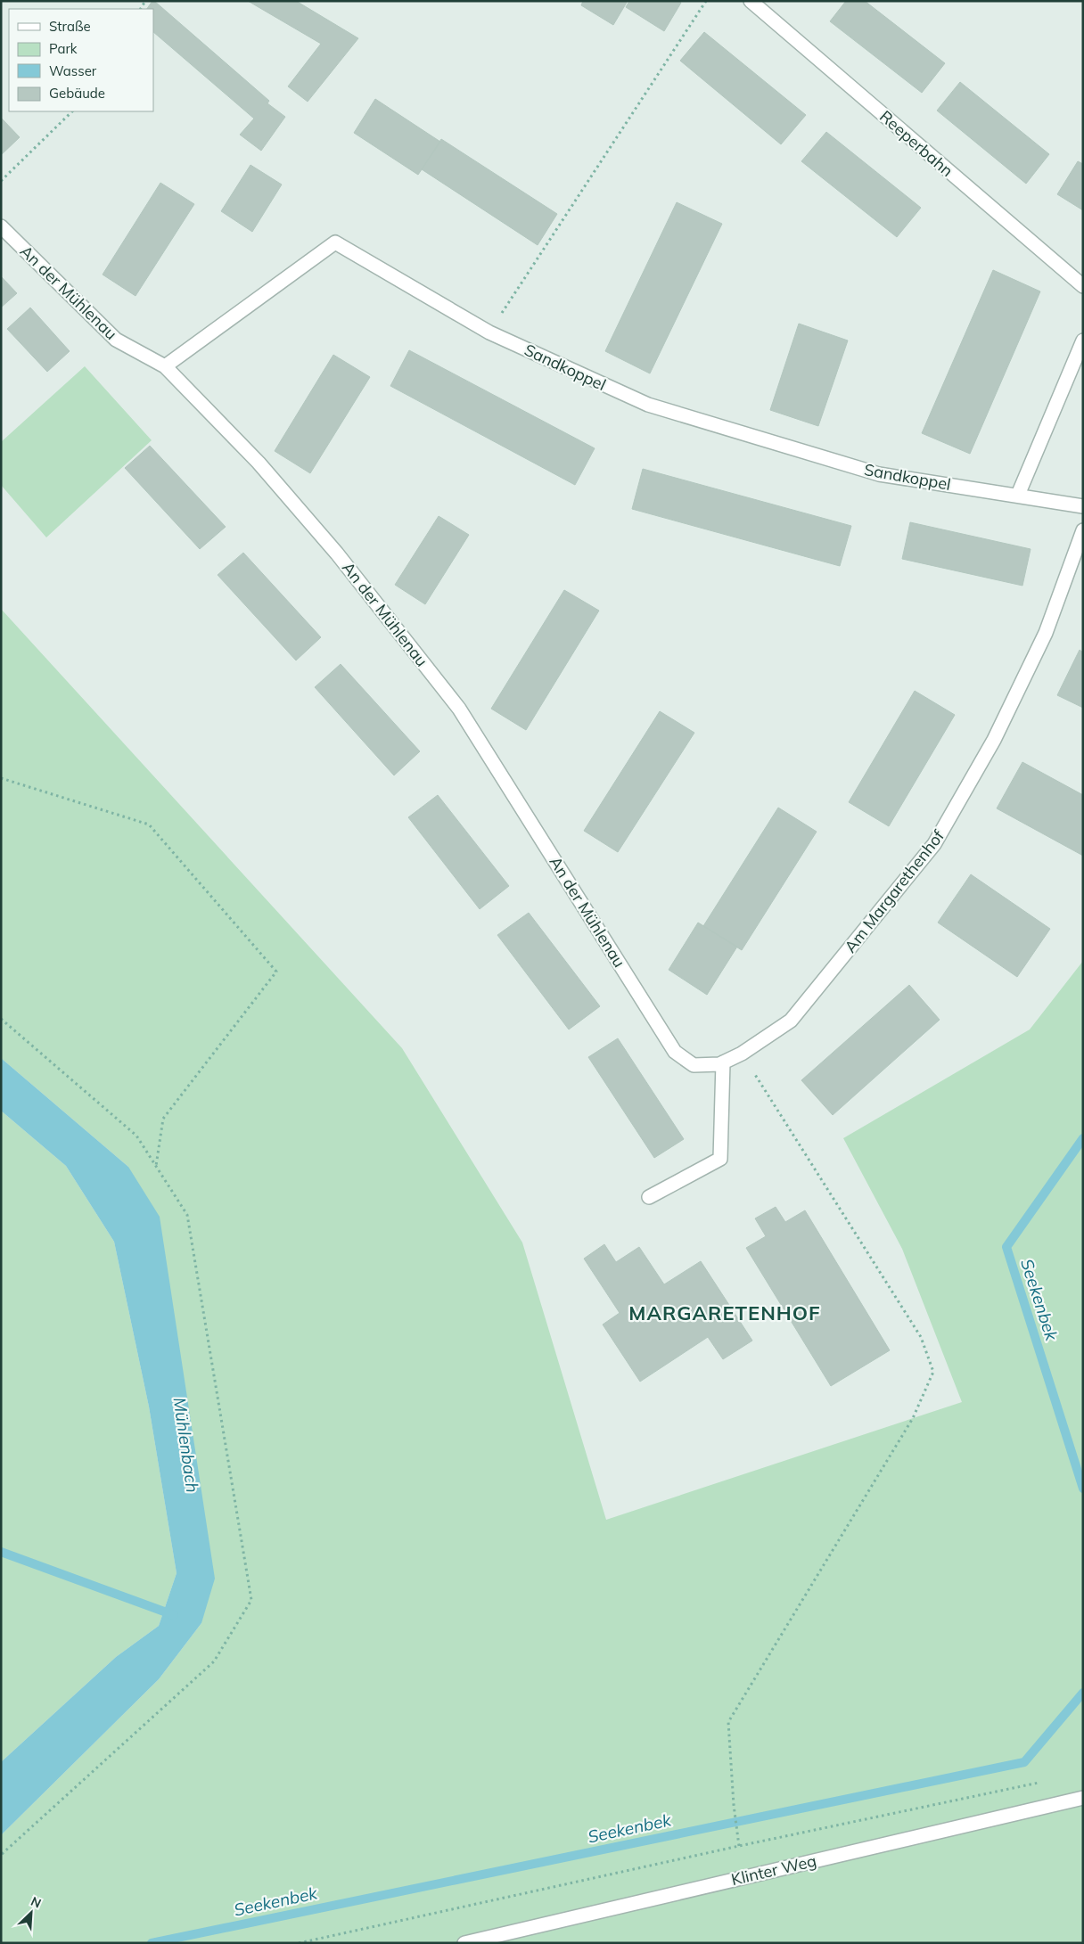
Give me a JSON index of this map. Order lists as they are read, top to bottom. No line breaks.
{"streets":{"street":["Reeperbahn","An der Mühlenau","Sandkoppel","Am Margarethenhof","Klinter Weg"]},"crossings":[["An der Mühlenau","Sandkoppel"],["An der Mühlenau","Am Margarethenhof"]],"districts":["MARGARETENHOF"],"water":["Seekenbek","Mühlenbach"],"legend":["Straße","Park","Wasser","Gebäude"],"north":"top right"}
